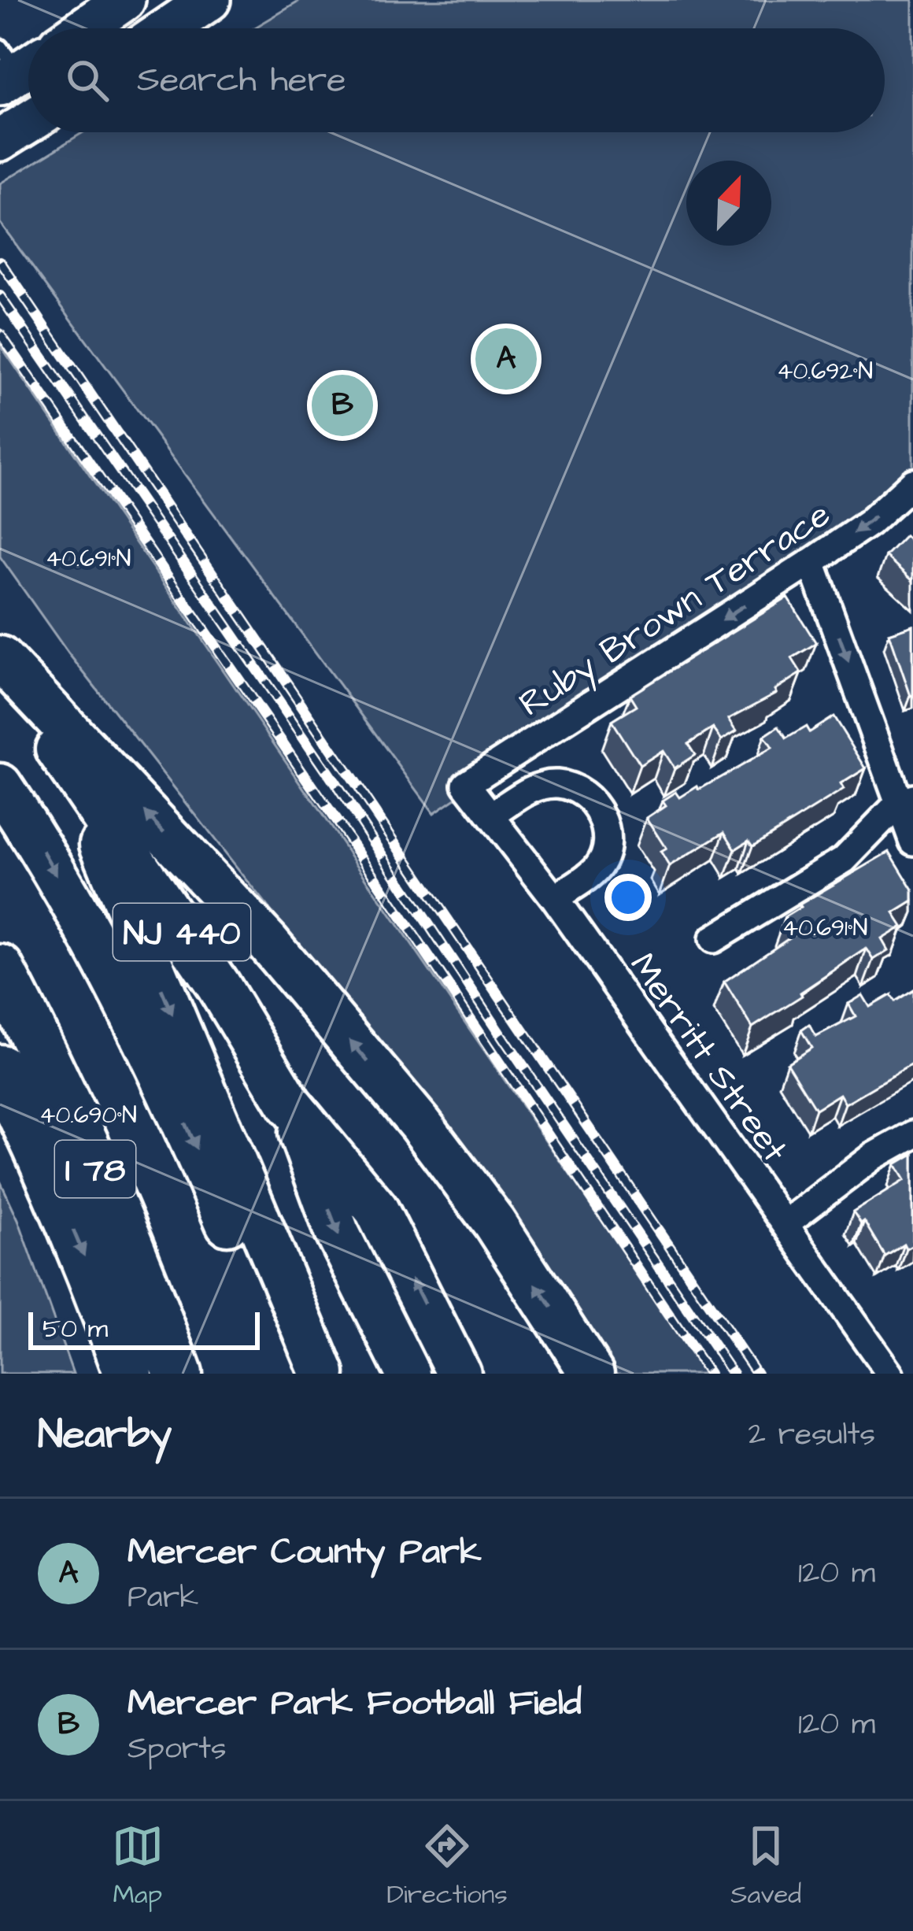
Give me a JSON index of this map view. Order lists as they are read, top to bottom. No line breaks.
{"streets":{"highway":["NJ 440","I 78"],"street":["Ruby Brown Terrace","Merritt Street"]},"crossings":[["Ruby Brown Terrace","Merritt Street"]],"one_way":["Ruby Brown Terrace"],"scale_bar":"50 m","north":"top right","page":{"search":"Search here","pins":["A","B"],"scale":"50 m","heading":["Nearby","2 results"],"list":[{"mark":"A","name":"Mercer County Park","note":"Park","value":"120 m"},{"mark":"B","name":"Mercer Park Football Field","note":"Sports","value":"120 m"}],"nav":["Map","Directions","Saved"]},"coordinates":["40.692°N","40.691°N","40.690°N"]}
